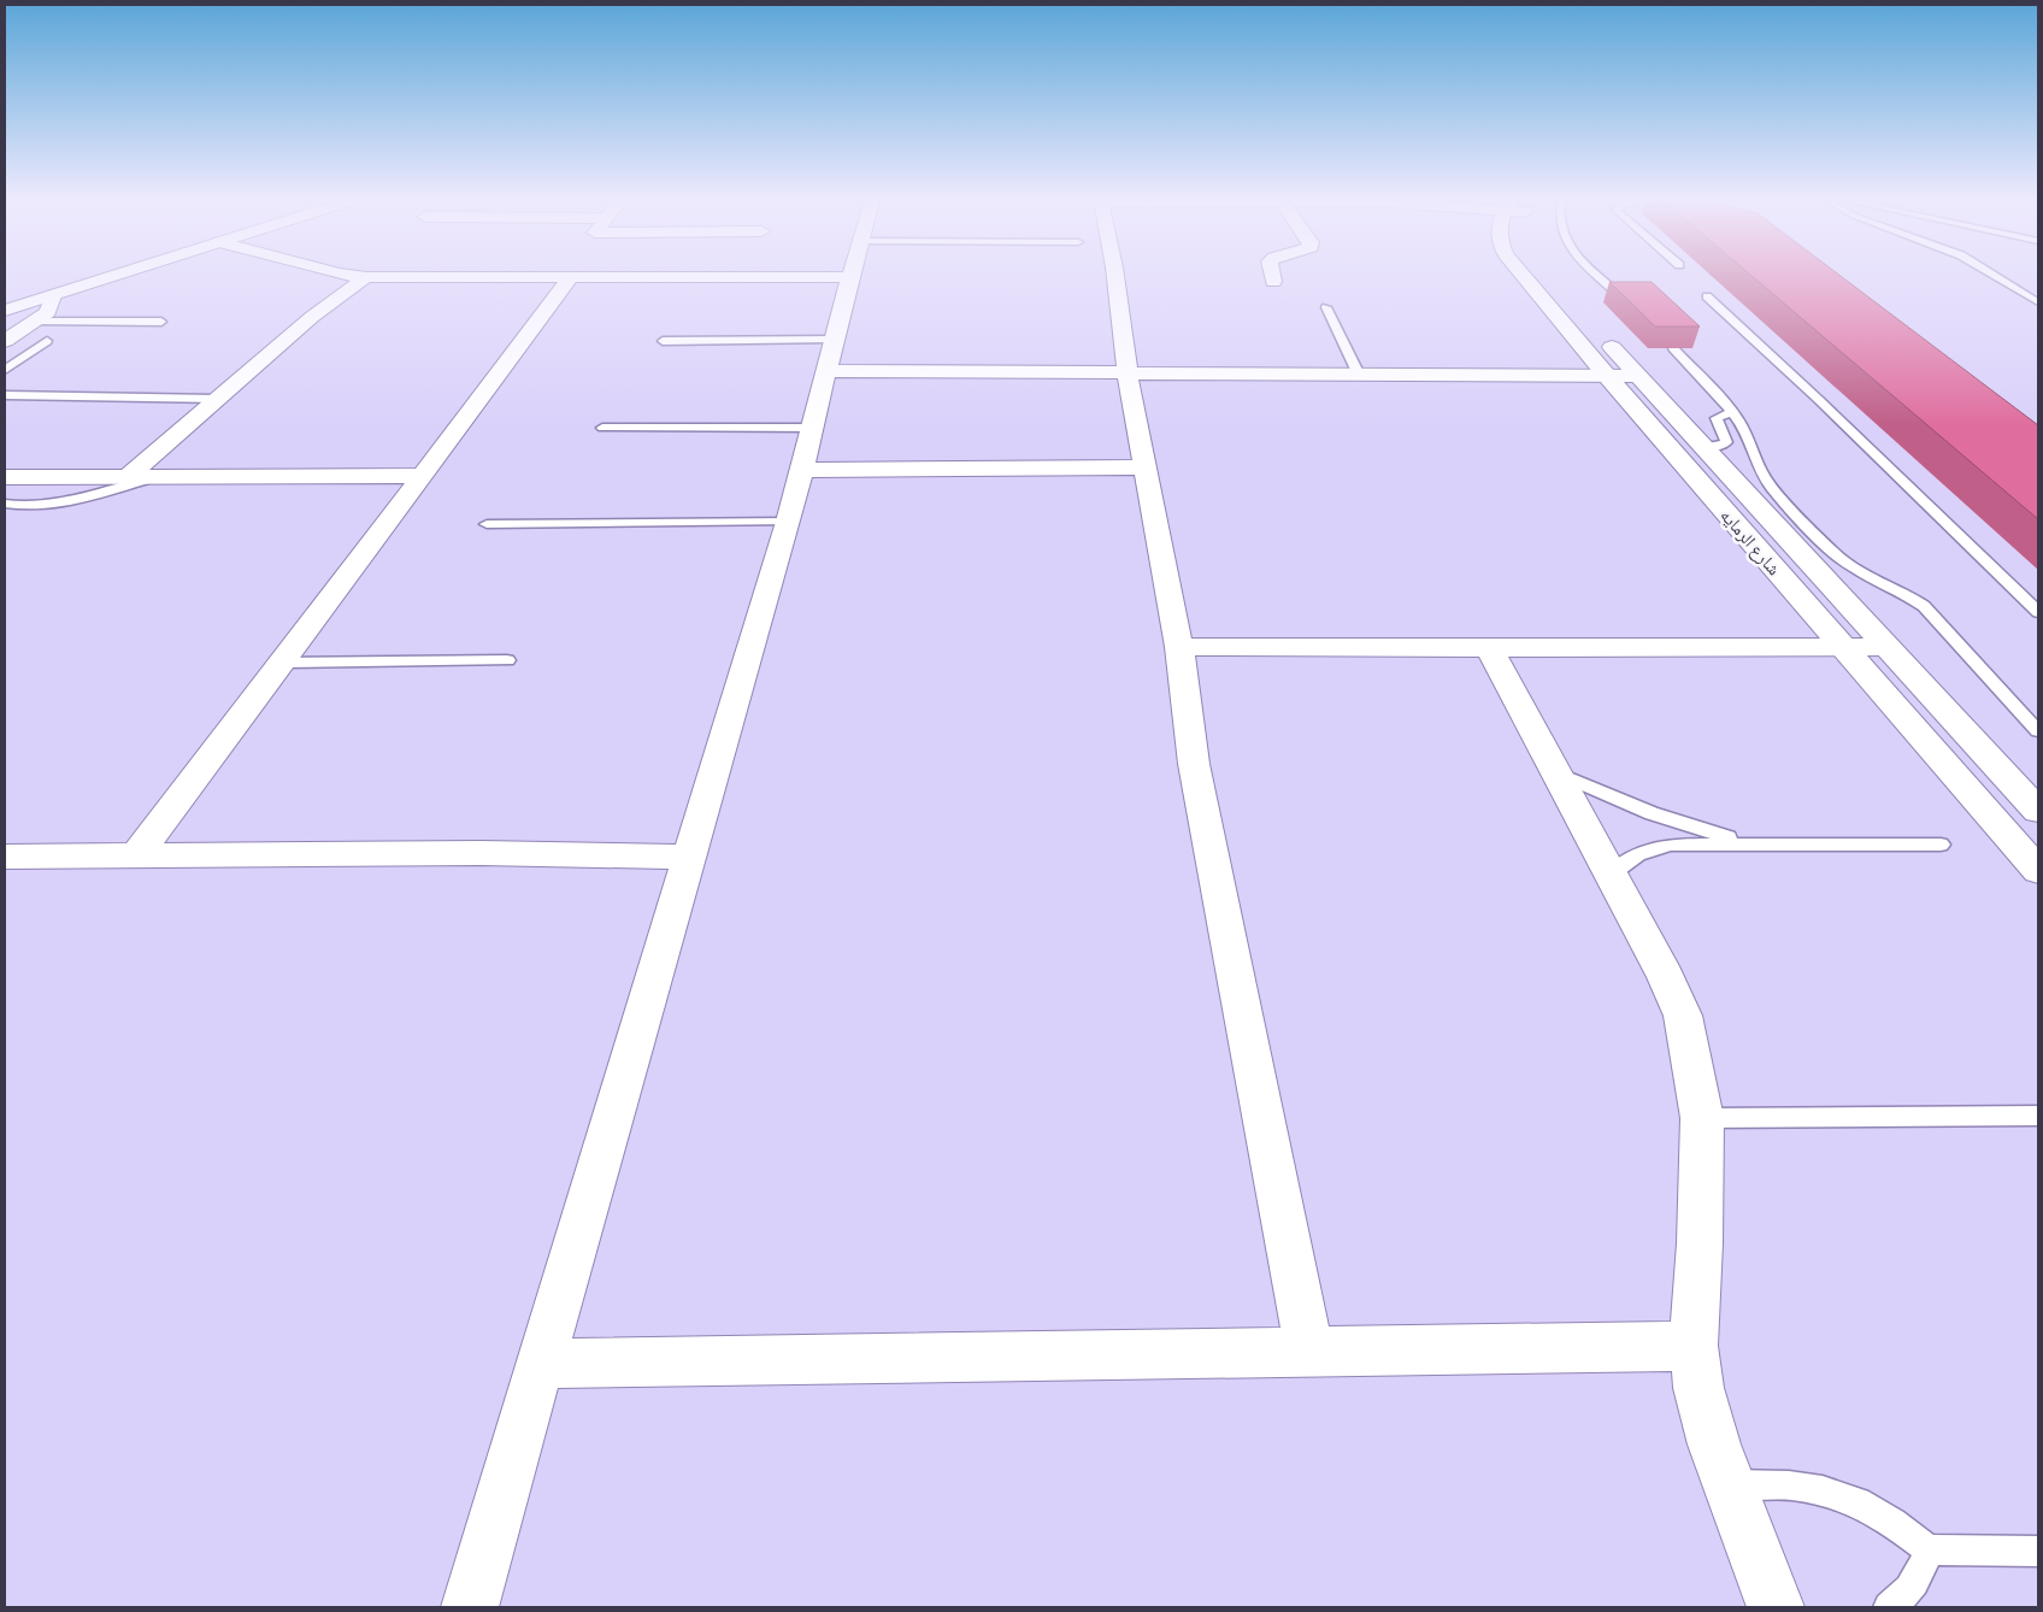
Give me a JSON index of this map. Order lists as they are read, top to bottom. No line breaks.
{"streets":{"street":["شارع الرمايه"]}}
